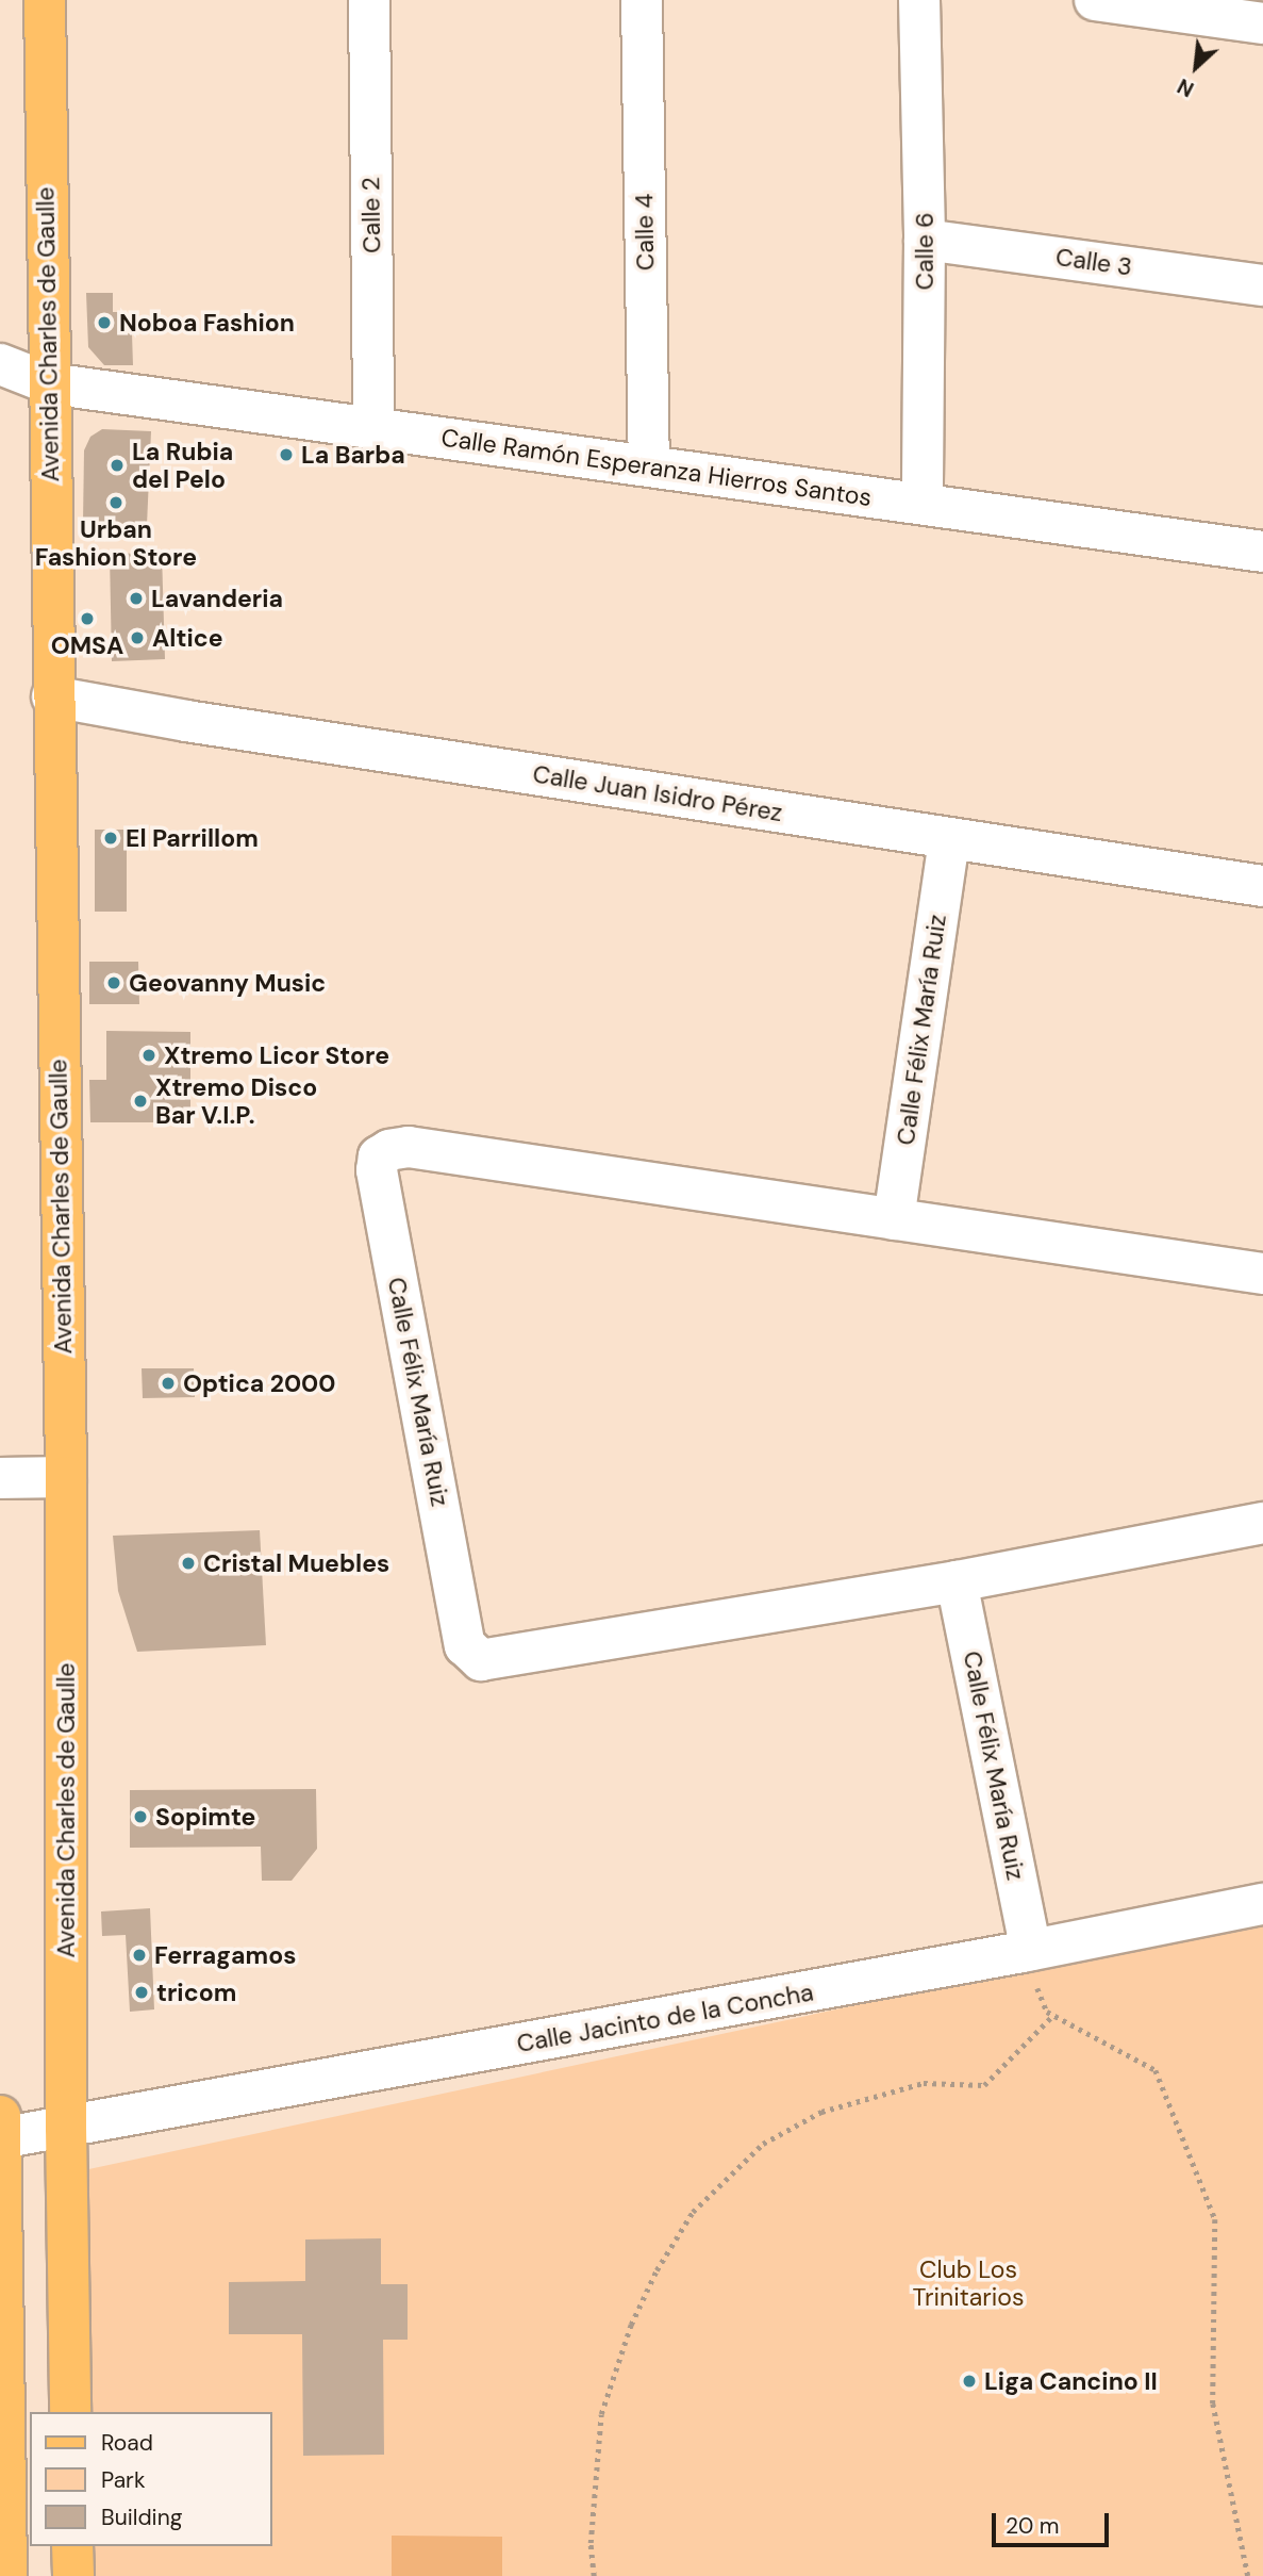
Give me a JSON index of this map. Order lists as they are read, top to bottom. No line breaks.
{"streets":{"main road":["Avenida Charles de Gaulle"],"street":["Calle 2","Calle 4","Calle 6","Calle 3","Calle Ramón Esperanza Hierros Santos","Calle Juan Isidro Pérez","Calle Félix María Ruiz","Calle Jacinto de la Concha"]},"crossings":[["Calle 2","Calle Ramón Esperanza Hierros Santos"],["Calle 4","Calle Ramón Esperanza Hierros Santos"],["Calle 6","Calle 3"],["Calle 6","Calle Ramón Esperanza Hierros Santos"],["Avenida Charles de Gaulle","Calle Ramón Esperanza Hierros Santos"],["Avenida Charles de Gaulle","Calle Juan Isidro Pérez"],["Avenida Charles de Gaulle","Calle Jacinto de la Concha"],["Calle Juan Isidro Pérez","Calle Félix María Ruiz"],["Calle Félix María Ruiz","Calle Jacinto de la Concha"]],"parks":["Club Los Trinitarios"],"places":["Noboa Fashion","La Barba","La Rubia del Pelo","Urban Fashion Store","Lavanderia","OMSA","Altice","El Parrillom","Geovanny Music","Xtremo Licor Store","Xtremo Disco Bar V.I.P.","Optica 2000","Cristal Muebles","Sopimte","Ferragamos","tricom","Liga Cancino II"],"legend":["Road","Park","Building"],"scale_bar":"20 m","north":"bottom left"}
